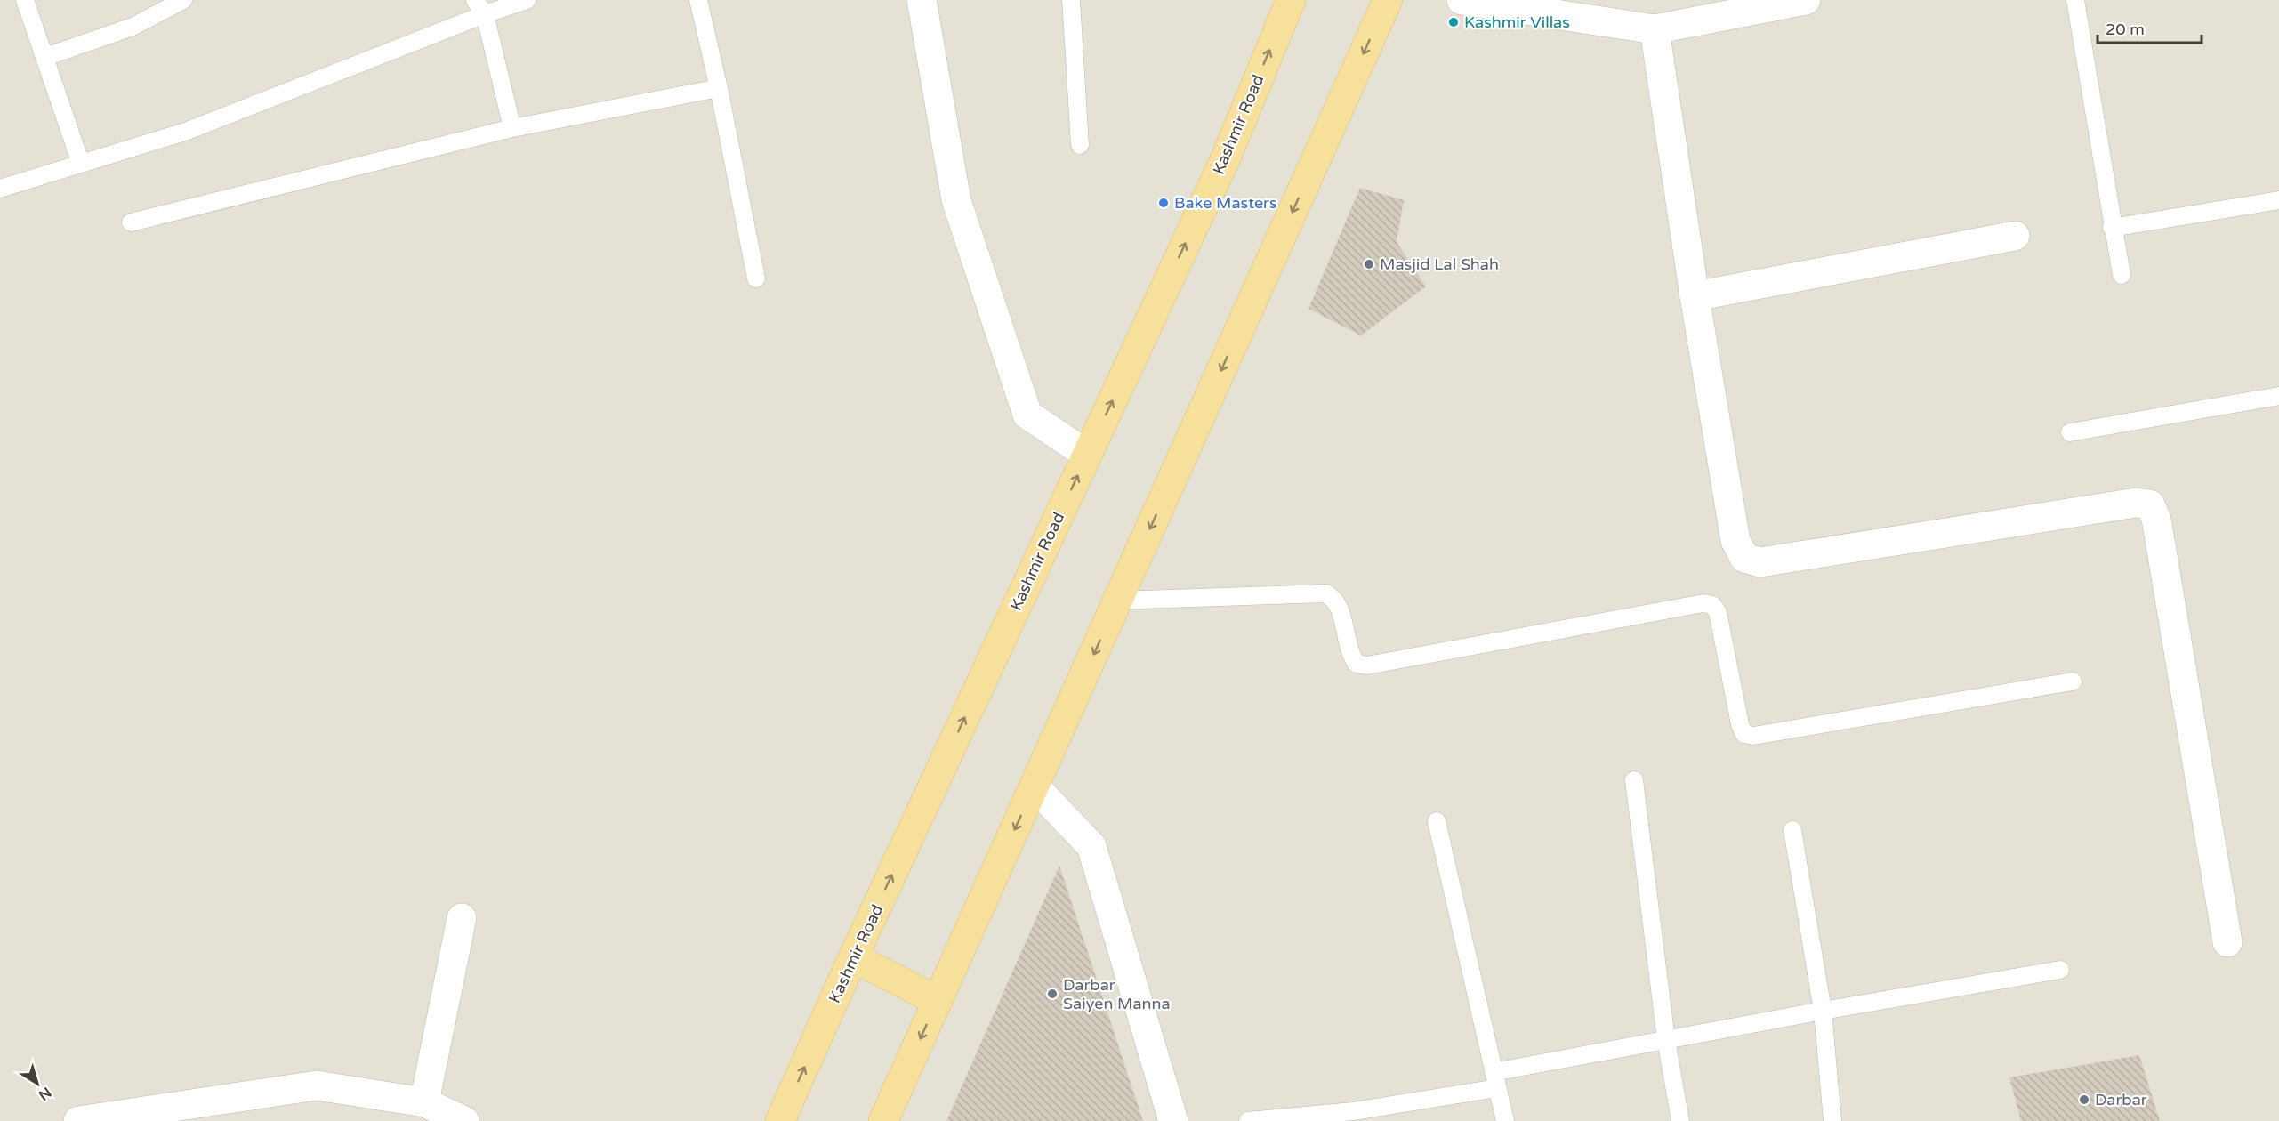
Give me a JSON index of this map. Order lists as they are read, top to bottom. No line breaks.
{"streets":{"main road":["Kashmir Road"]},"places":["Kashmir Villas","Bake Masters","Masjid Lal Shah","Darbar Saiyen Manna","Darbar"],"scale_bar":"20 m","north":"bottom right"}
